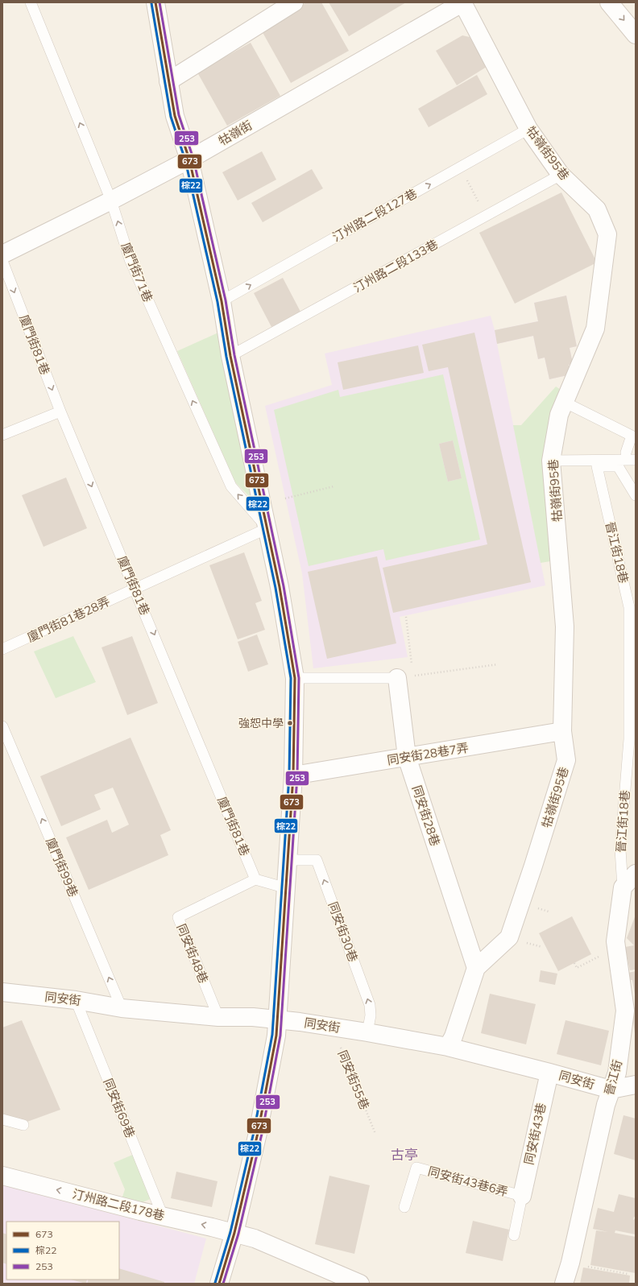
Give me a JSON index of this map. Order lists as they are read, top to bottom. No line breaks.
{"streets":{"street":["牯嶺街","牯嶺街95巷","同安街28巷7弄","同安街28巷","同安街","晉江街","同安街43巷","汀州路二段178巷"],"lane":["汀州路二段127巷","汀州路二段133巷","廈門街71巷","廈門街81巷","晉江街18巷","廈門街81巷28弄","廈門街99巷","同安街30巷","同安街48巷","同安街69巷","同安街43巷6弄"],"path":["同安街55巷"]},"crossings":[["牯嶺街","牯嶺街95巷"],["牯嶺街","廈門街71巷"],["牯嶺街95巷","汀州路二段127巷"],["牯嶺街95巷","汀州路二段133巷"],["牯嶺街95巷","同安街28巷7弄"],["牯嶺街95巷","同安街28巷"],["廈門街71巷","廈門街81巷28弄"],["廈門街81巷","廈門街81巷28弄"],["廈門街81巷","同安街48巷"],["晉江街18巷","晉江街"],["同安街28巷7弄","同安街28巷"],["廈門街99巷","同安街"],["同安街30巷","同安街"],["同安街48巷","同安街"],["同安街","晉江街"],["同安街","同安街55巷"],["同安街","同安街69巷"],["同安街","同安街43巷"],["同安街69巷","汀州路二段178巷"],["同安街43巷","同安街43巷6弄"]],"one_way":["汀州路二段127巷","廈門街71巷","廈門街81巷","廈門街99巷","同安街30巷","汀州路二段178巷"],"districts":["古亭"],"places":["強恕中學"],"lines":["transit line 673","transit line 253","transit line 棕22"],"legend":["673","棕22","253"]}
